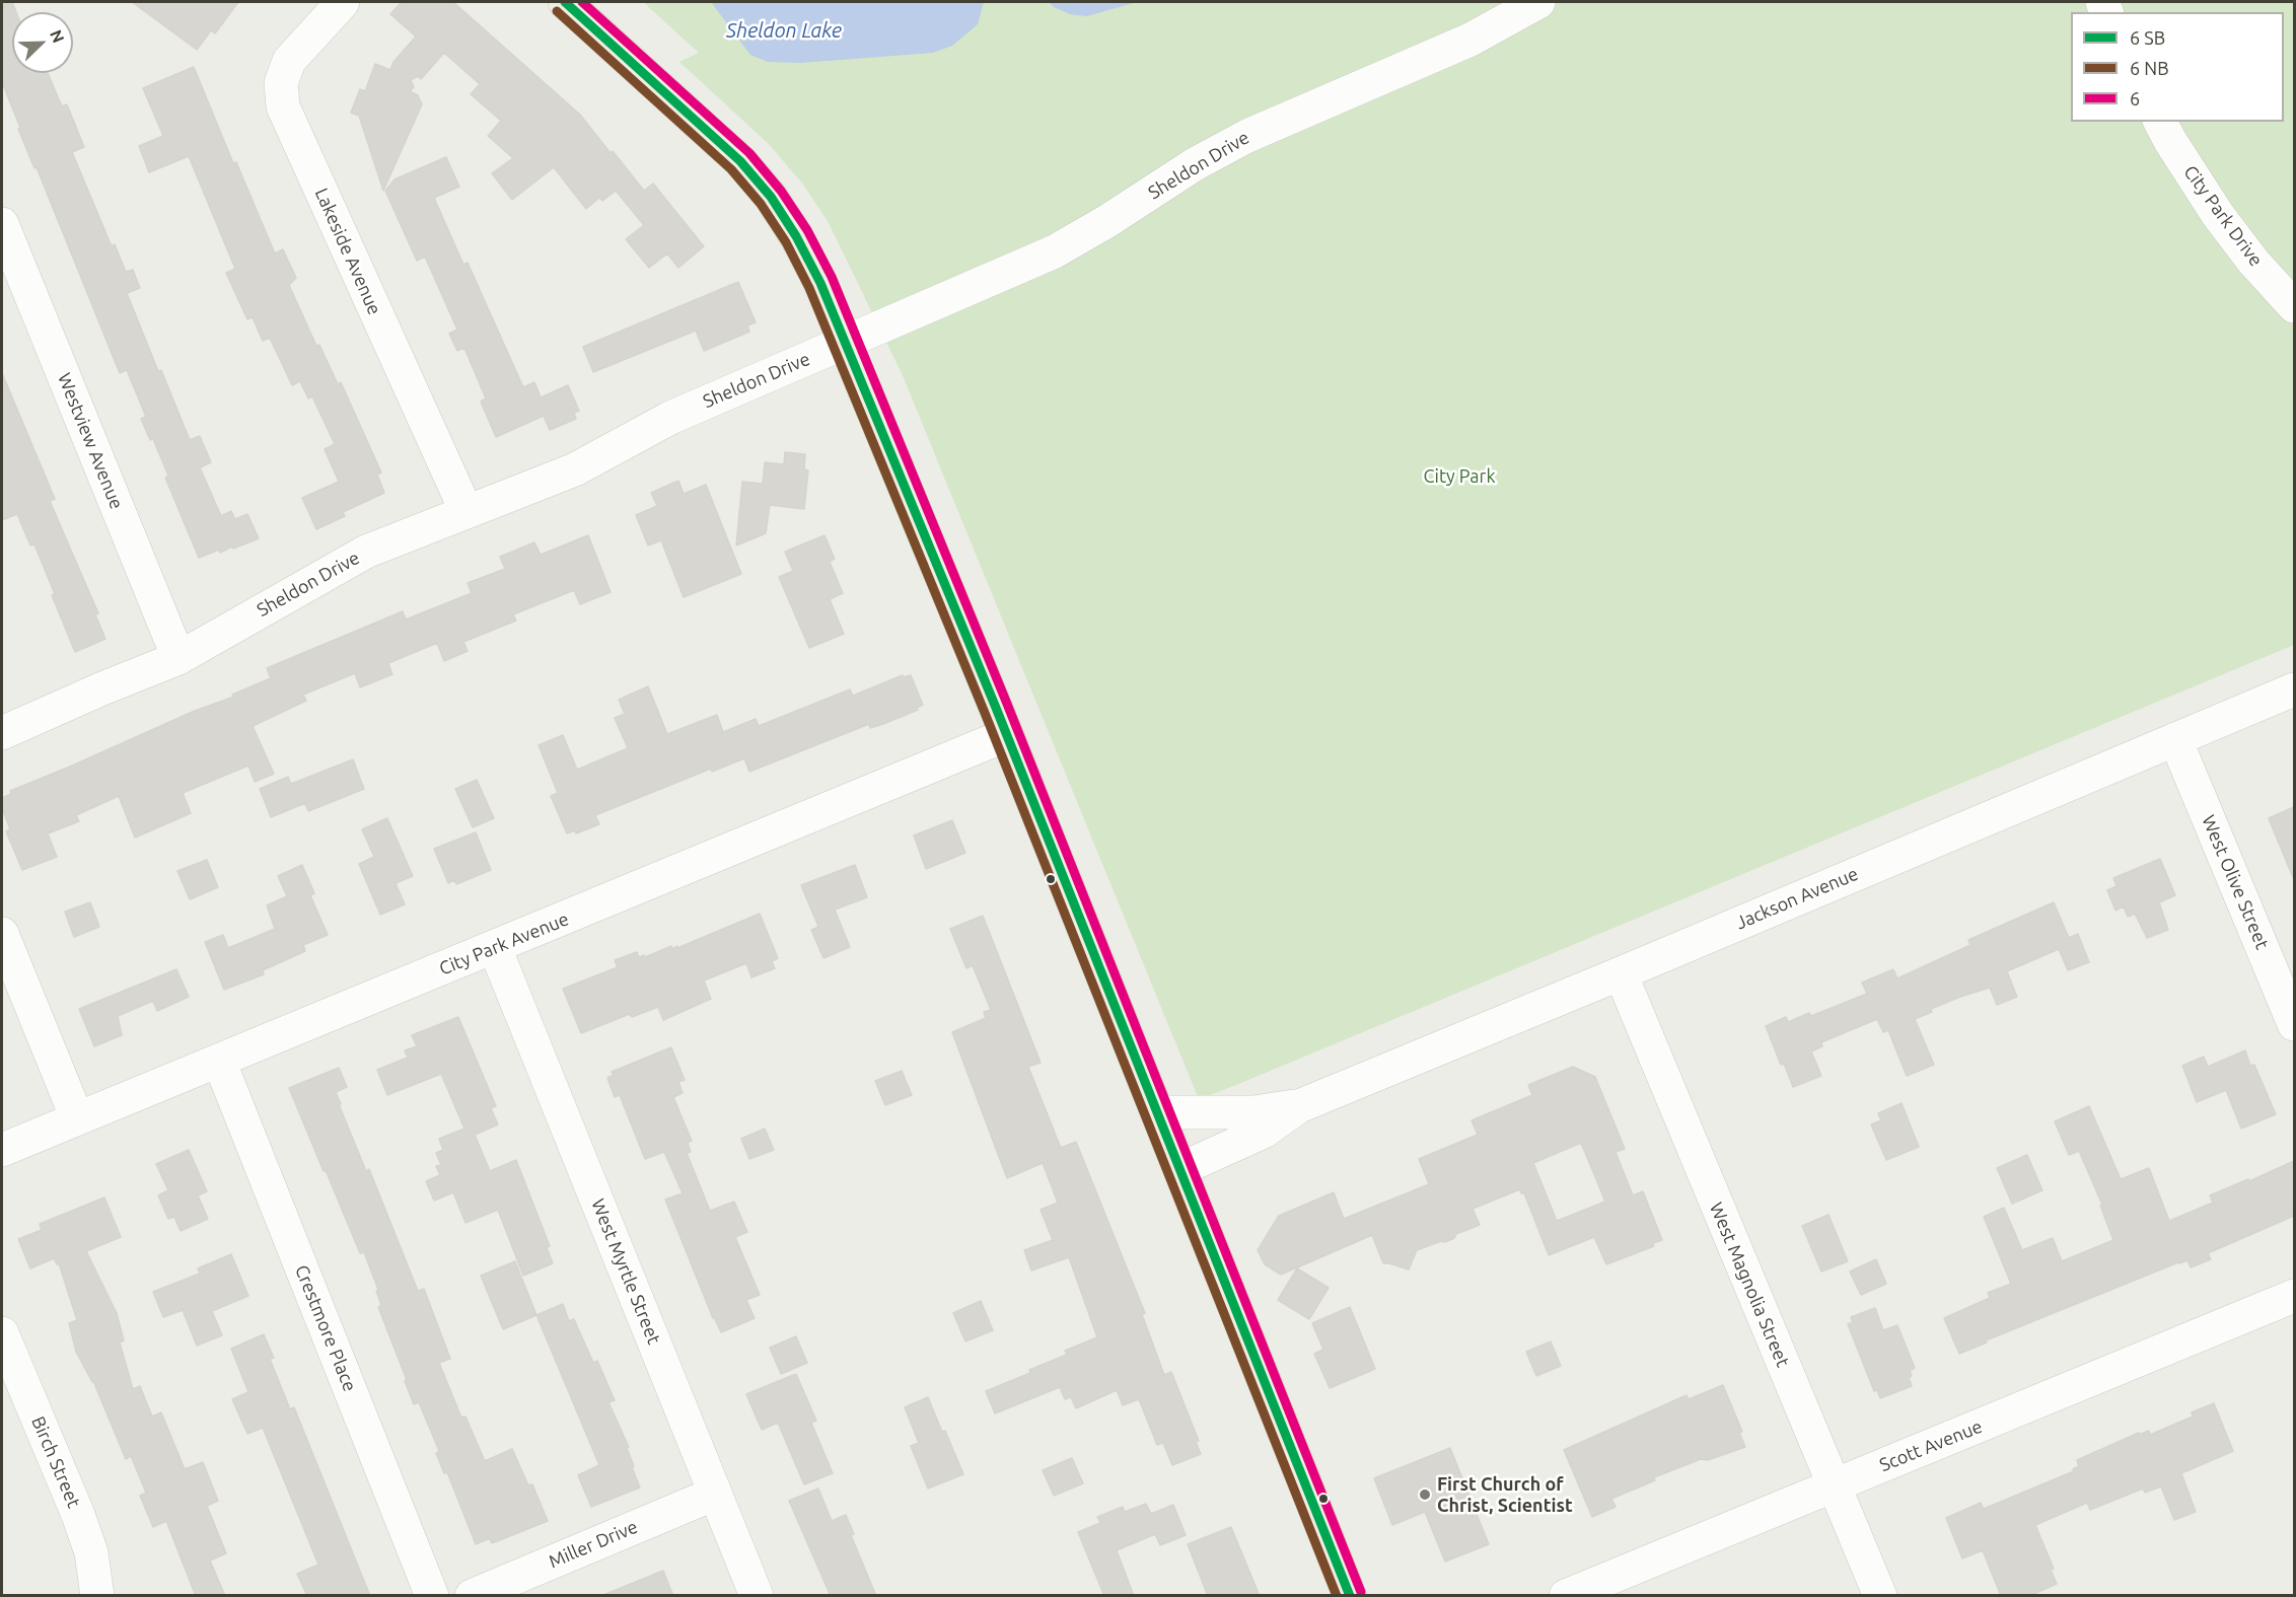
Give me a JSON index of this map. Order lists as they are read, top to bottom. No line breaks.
{"streets":{"street":["Sheldon Drive","City Park Drive","Lakeside Avenue","Westview Avenue","West Olive Street","Jackson Avenue","City Park Avenue","West Myrtle Street","West Magnolia Street","Crestmore Place","Scott Avenue","Birch Street","Miller Drive"]},"crossings":[["Sheldon Drive","Lakeside Avenue"],["Sheldon Drive","Westview Avenue"],["West Olive Street","Jackson Avenue"],["Jackson Avenue","West Magnolia Street"],["City Park Avenue","West Myrtle Street"],["City Park Avenue","Crestmore Place"],["West Myrtle Street","Miller Drive"],["West Magnolia Street","Scott Avenue"]],"water":["Sheldon Lake"],"parks":["City Park"],"places":["First Church of Christ, Scientist"],"lines":["transit line 6"],"legend":["6 SB","6 NB","6"],"north":"top right"}
